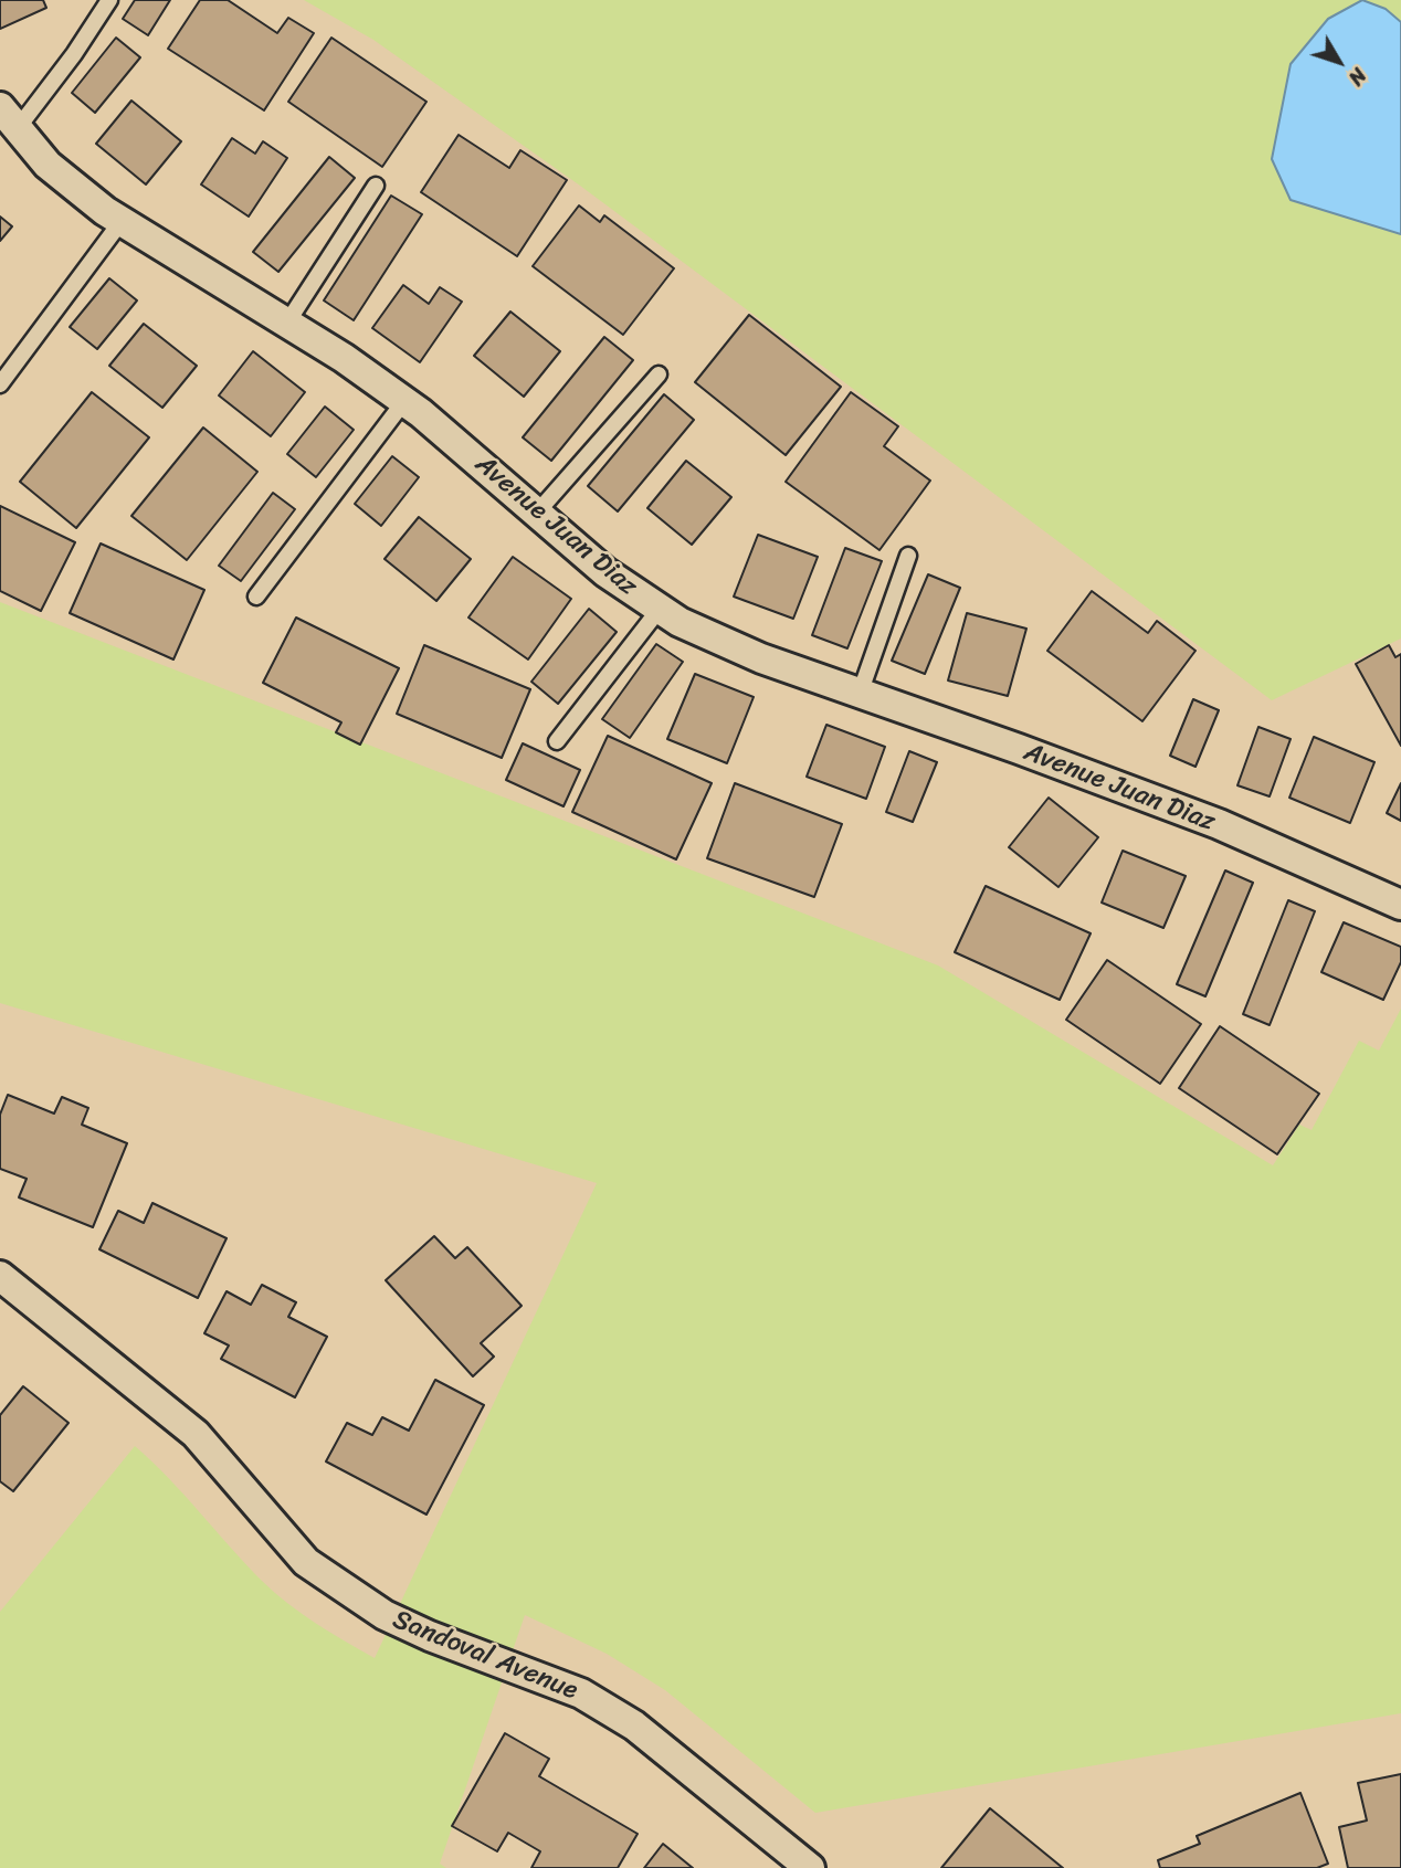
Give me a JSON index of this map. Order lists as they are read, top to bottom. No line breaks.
{"streets":{"street":["Avenue Juan Diaz","Sandoval Avenue"]},"north":"bottom right"}
